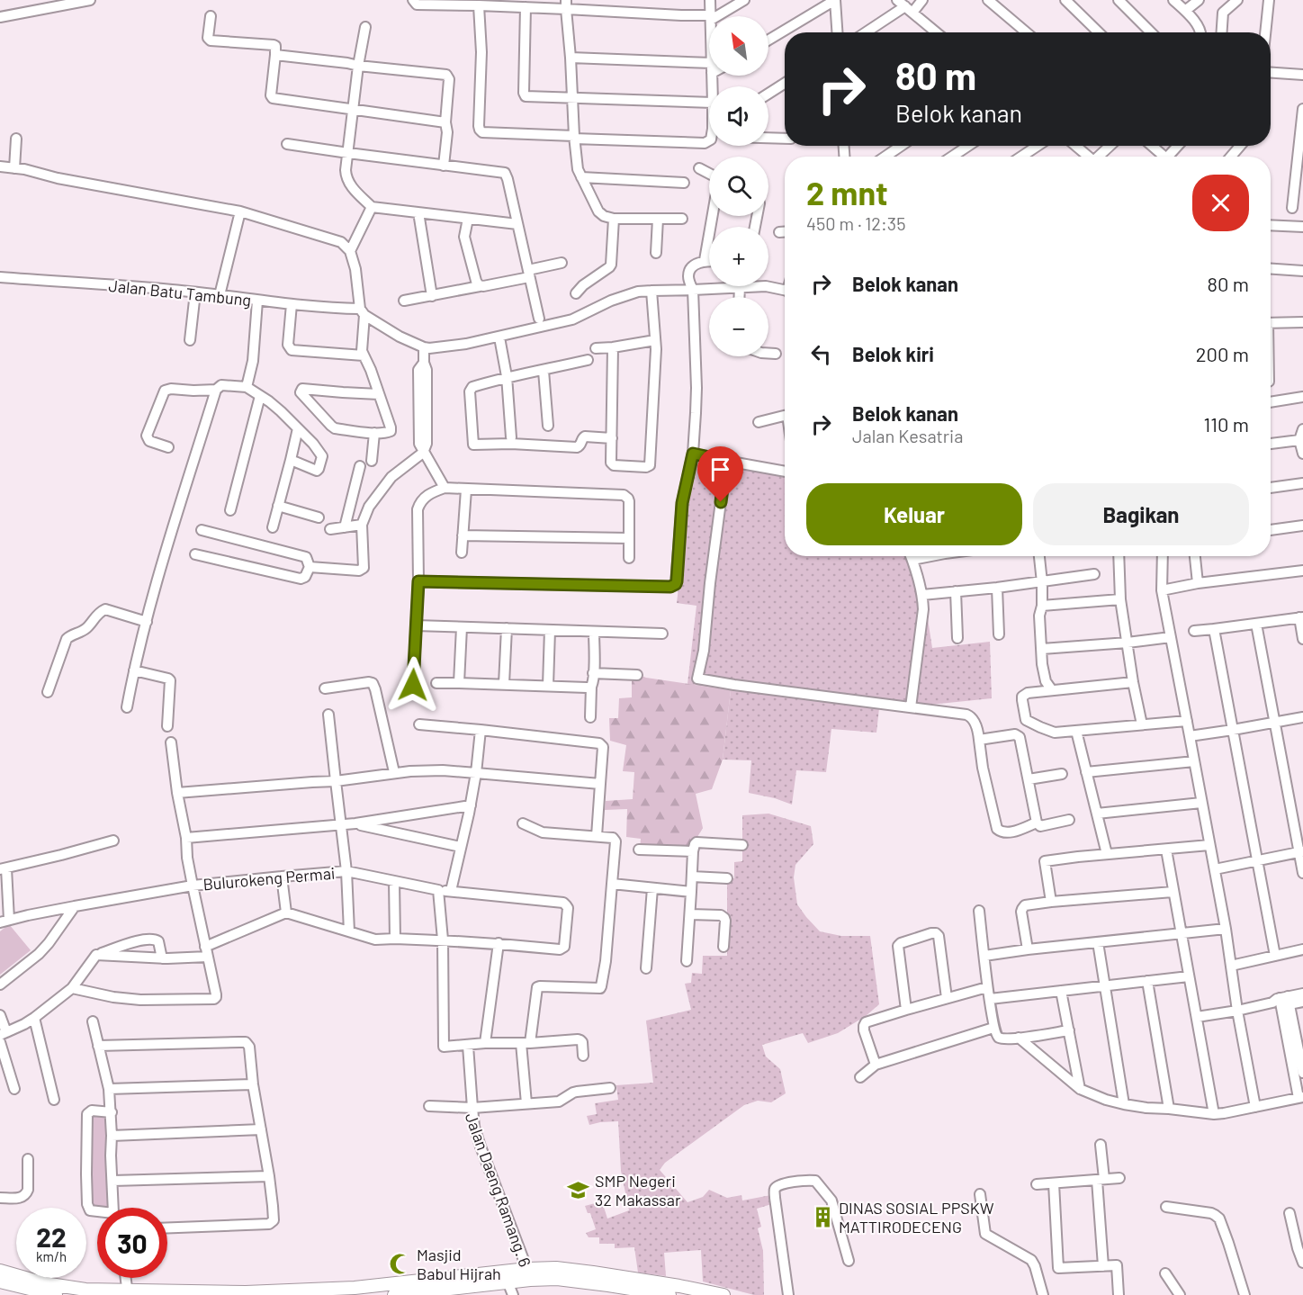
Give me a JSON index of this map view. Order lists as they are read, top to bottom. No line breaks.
{"streets":{"street":["Jalan Batu Tambung","Bulurokeng Permai","Jalan Daeng Ramang. 6"]},"places":{"school or university":["SMP Negeri 32 Makassar"],"building":["DINAS SOSIAL PPSKW MATTIRODECENG"],"mosque":["Masjid Babul Hijrah"]},"north":"top left","page":{"map_buttons":["+","−"],"turn":["80 m","Belok kanan"],"heading":["2 mnt","450 m · 12:35"],"list":[{"name":"Belok kanan","value":"80 m"},{"name":"Belok kiri","value":"200 m"},{"name":"Belok kanan","note":"Jalan Kesatria","value":"110 m"}],"buttons":["Keluar","Bagikan"],"speed":"22 km/h","limit":"30"}}
